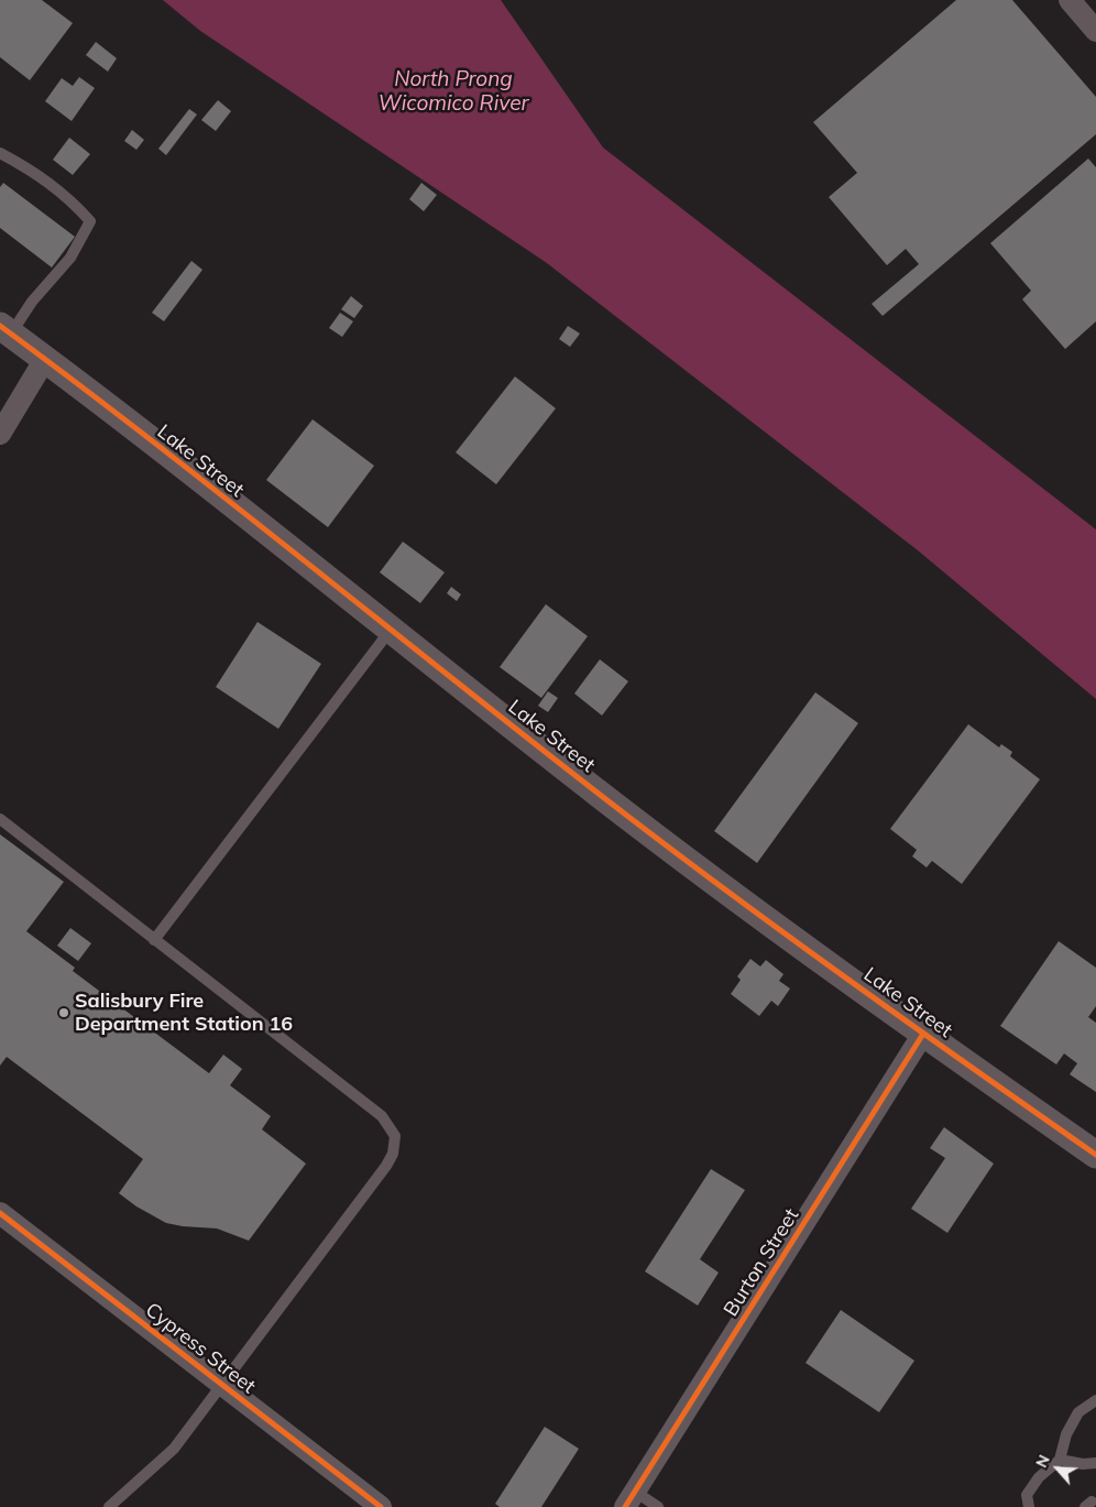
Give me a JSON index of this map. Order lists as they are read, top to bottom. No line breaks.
{"streets":{"street":["Lake Street","Burton Street","Cypress Street"]},"crossings":[["Lake Street","Burton Street"]],"water":["North Prong Wicomico River"],"places":["Salisbury Fire Department Station 16"],"north":"top left"}
